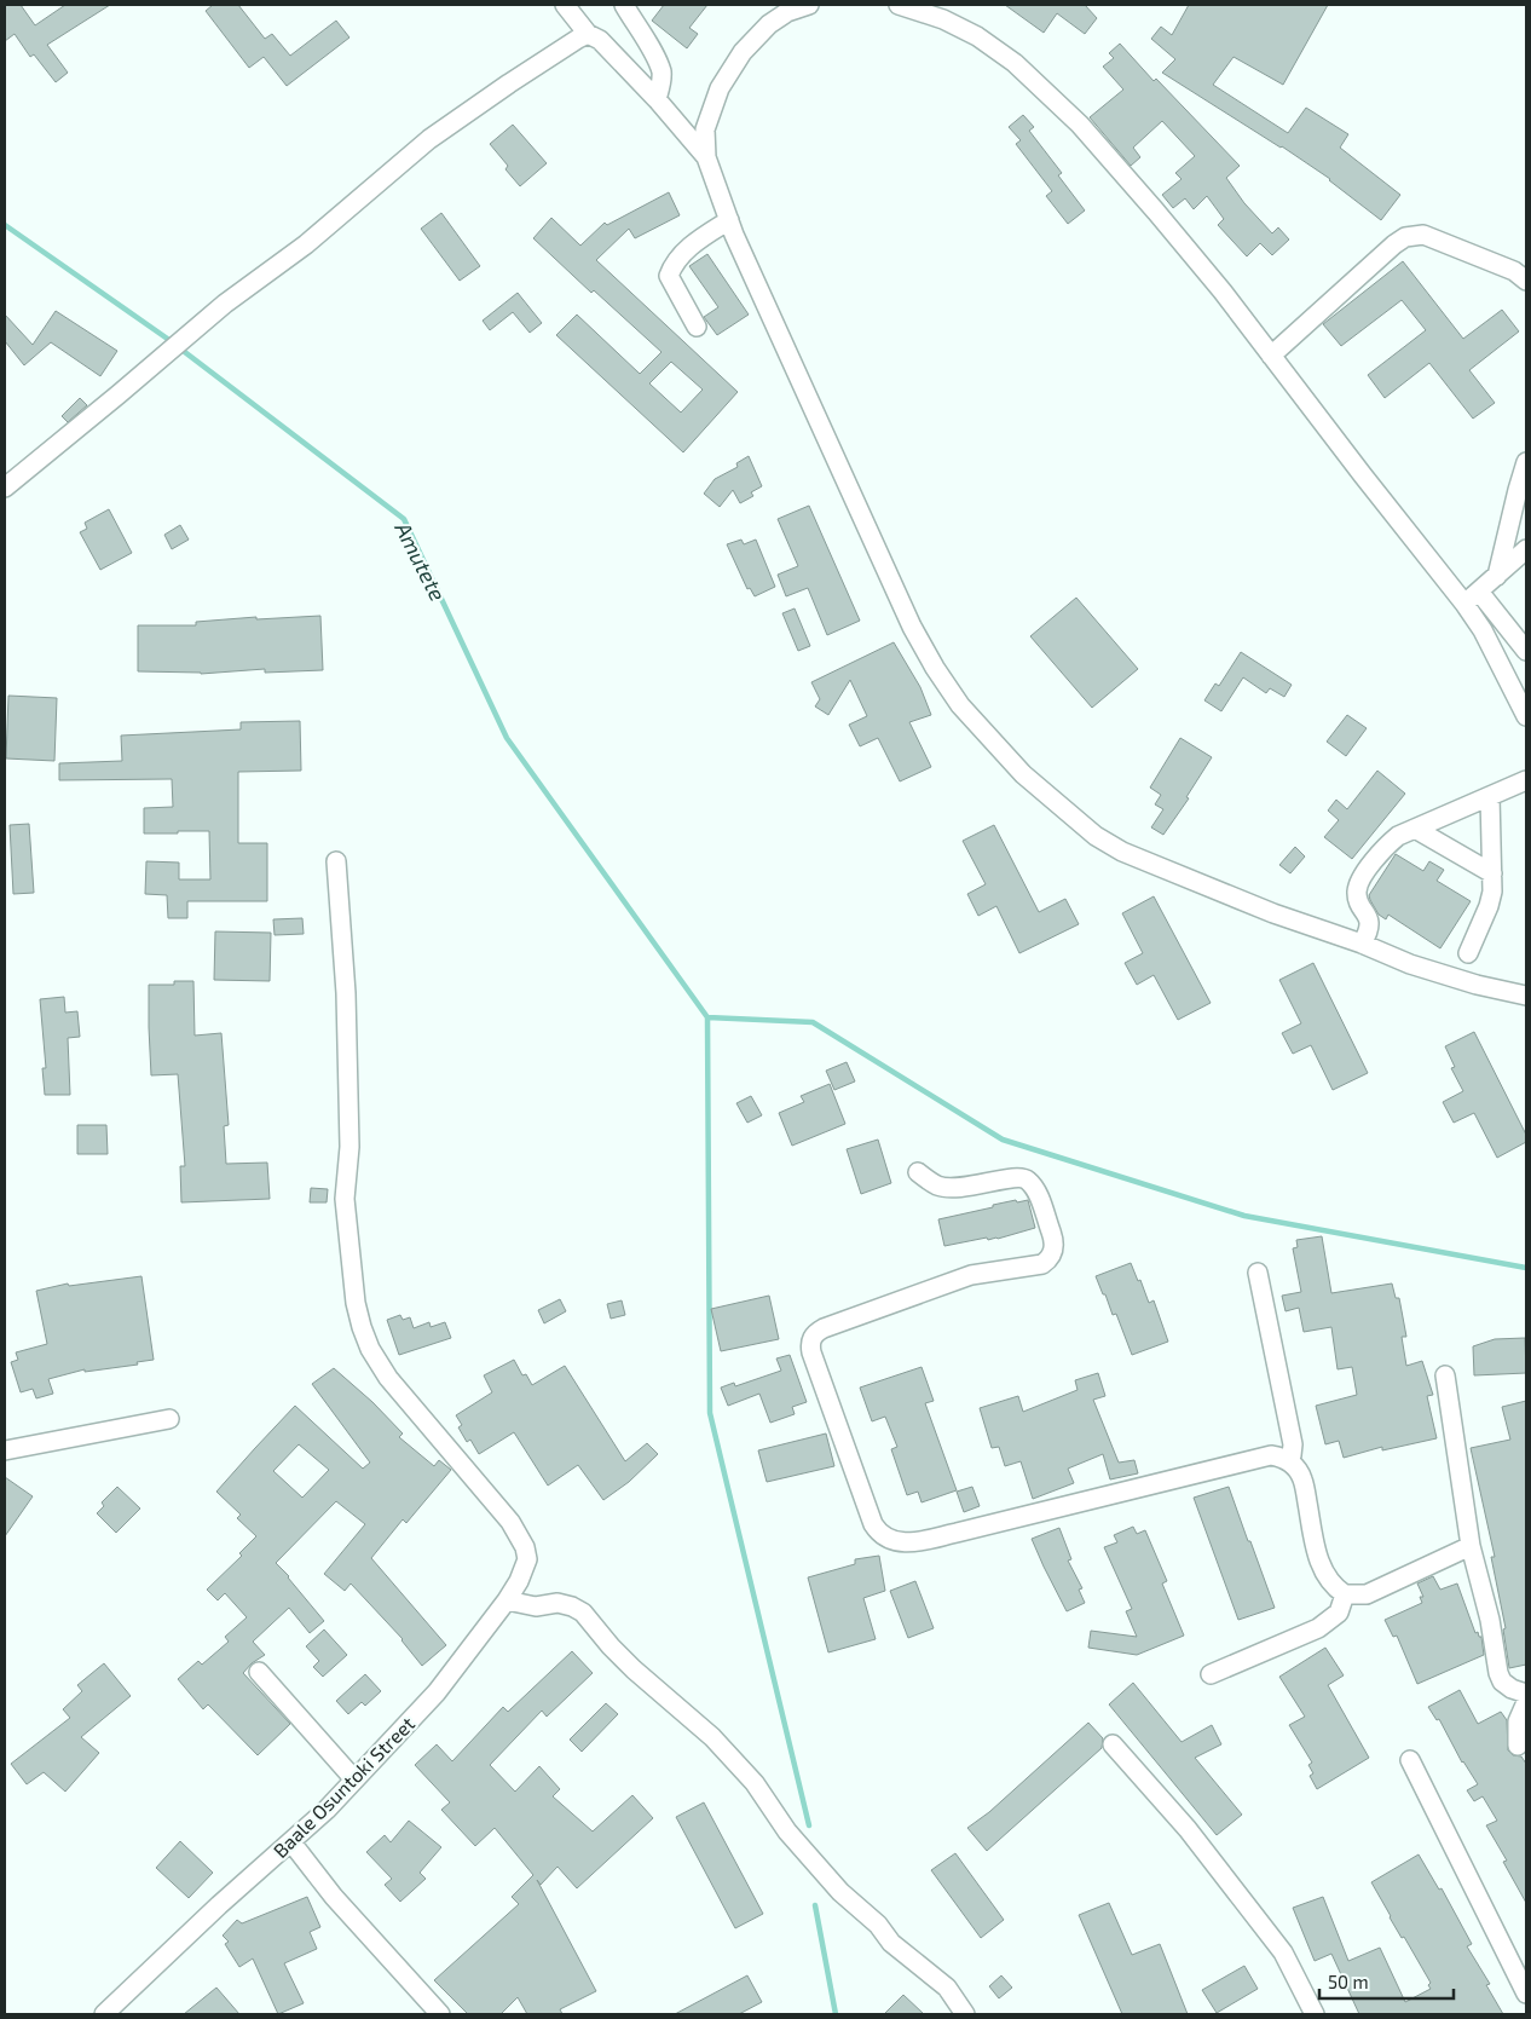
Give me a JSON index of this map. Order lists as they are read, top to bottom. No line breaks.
{"streets":{"street":["Baale Osuntoki Street"]},"water":["Amutete"],"scale_bar":"50 m"}
